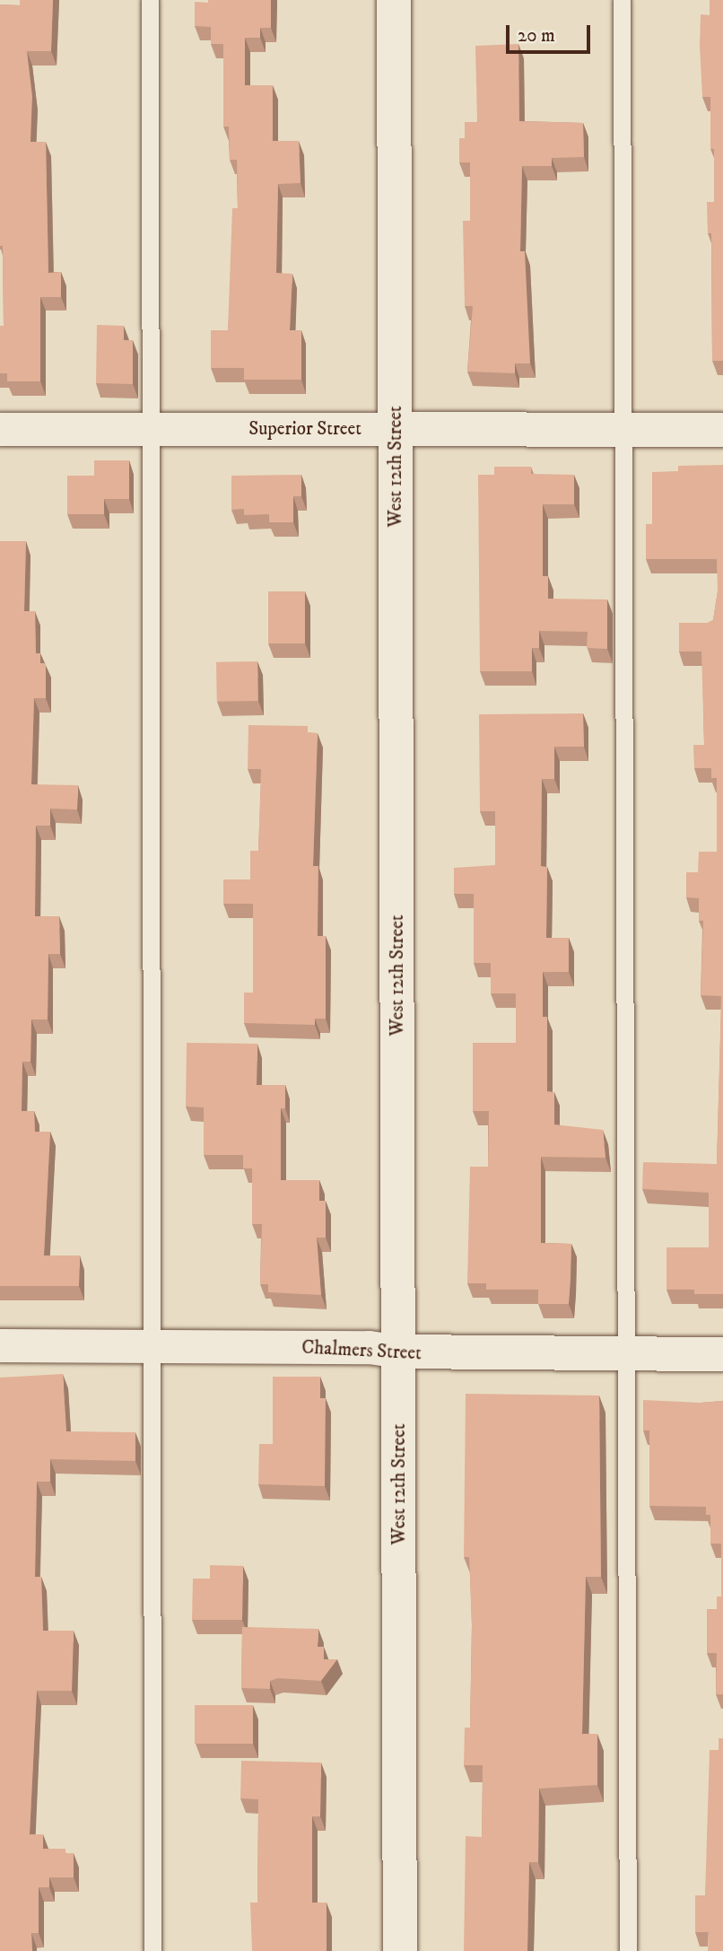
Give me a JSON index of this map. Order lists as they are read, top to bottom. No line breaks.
{"streets":{"street":["Superior Street","West 12th Street","Chalmers Street"]},"crossings":[["Superior Street","West 12th Street"],["West 12th Street","Chalmers Street"]],"scale_bar":"20 m"}
